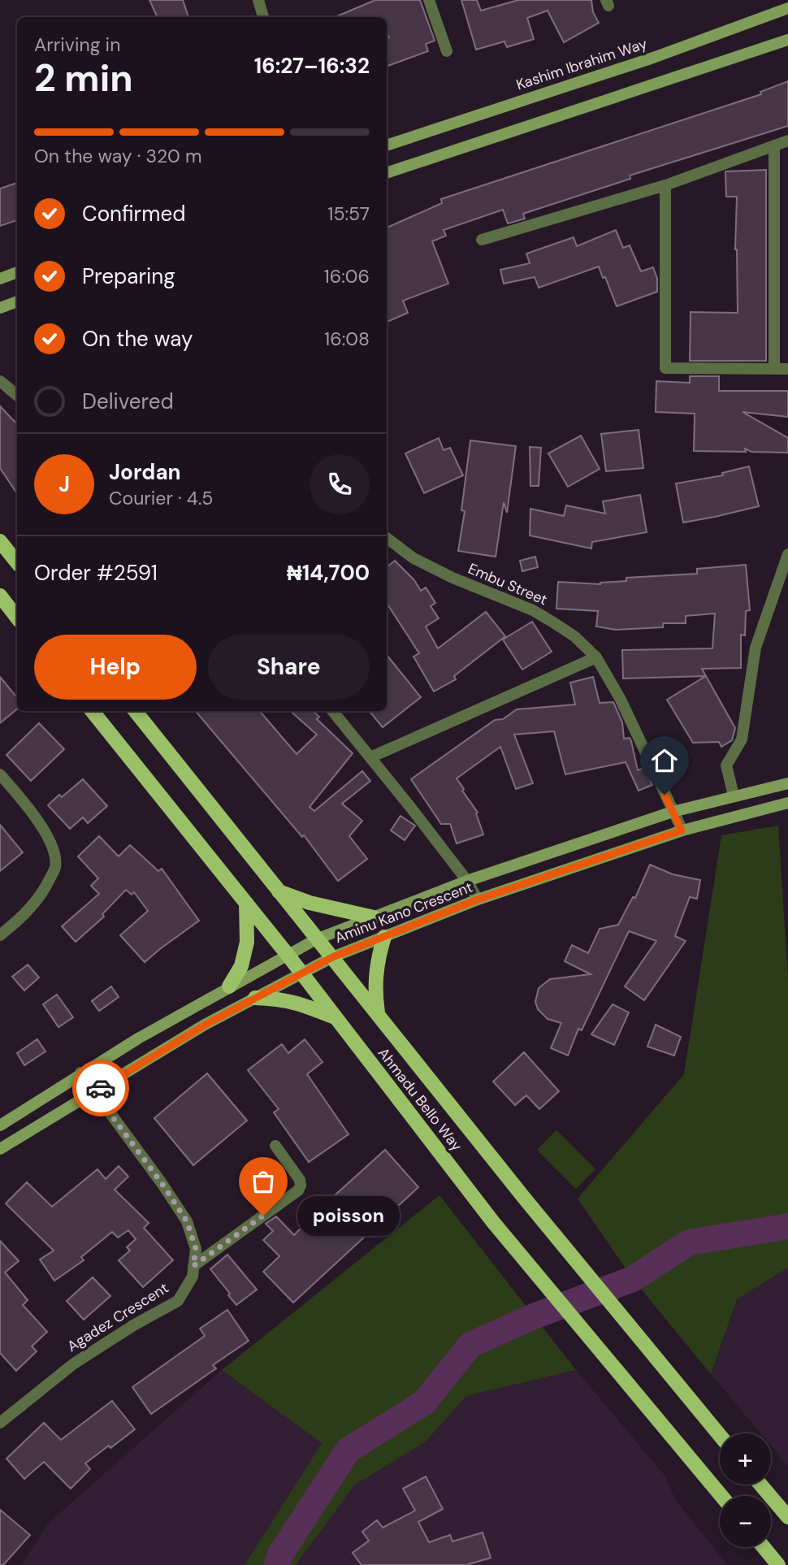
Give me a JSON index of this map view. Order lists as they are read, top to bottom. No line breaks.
{"streets":{"main road":["Ahmadu Bello Way"],"street":["Kashim Ibrahim Way","Embu Street","Aminu Kano Crescent","Agadez Crescent"]},"crossings":[["Embu Street","Aminu Kano Crescent"],["Aminu Kano Crescent","Ahmadu Bello Way"],["Aminu Kano Crescent","Agadez Crescent"]],"places":["poisson"],"page":{"heading":["2 min","Arriving in","16:27–16:32"],"panel":["Jordan","Courier · 4.5","Order #2591","₦14,700"],"bar":"On the way · 320 m","list":[["Confirmed","15:57"],["Preparing","16:06"],["On the way","16:08"],"Delivered"],"round":"J","buttons":["Help","Share"],"bubble":"poisson","map_buttons":["+","−"]}}
